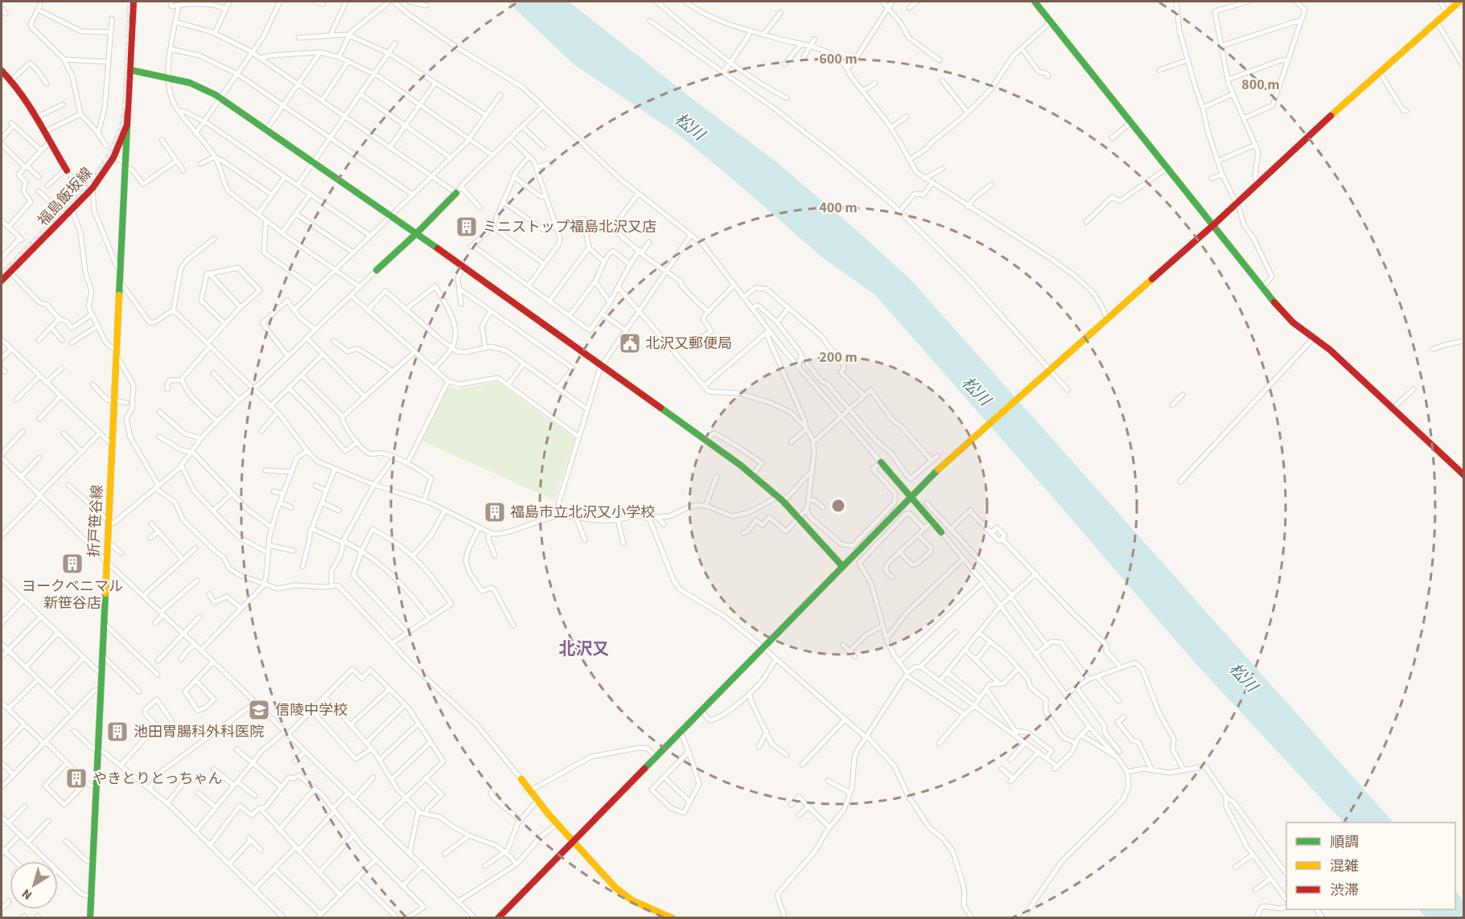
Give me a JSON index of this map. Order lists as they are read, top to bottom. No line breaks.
{"streets":{"street":["福島飯坂線","折戸笹谷線"]},"crossings":[["福島飯坂線","折戸笹谷線"]],"districts":["北沢又"],"water":["松川"],"places":{"building":["ミニストップ福島北沢又店","福島市立北沢又小学校","ヨークベニマル 新笹谷店","池田胃腸科外科医院","やきとりとっちゃん"],"public building":["北沢又郵便局"],"school or university":["信陵中学校"]},"legend":["順調","混雑","渋滞"],"north":"bottom left","rings":["600 m","800 m","400 m","200 m"]}
